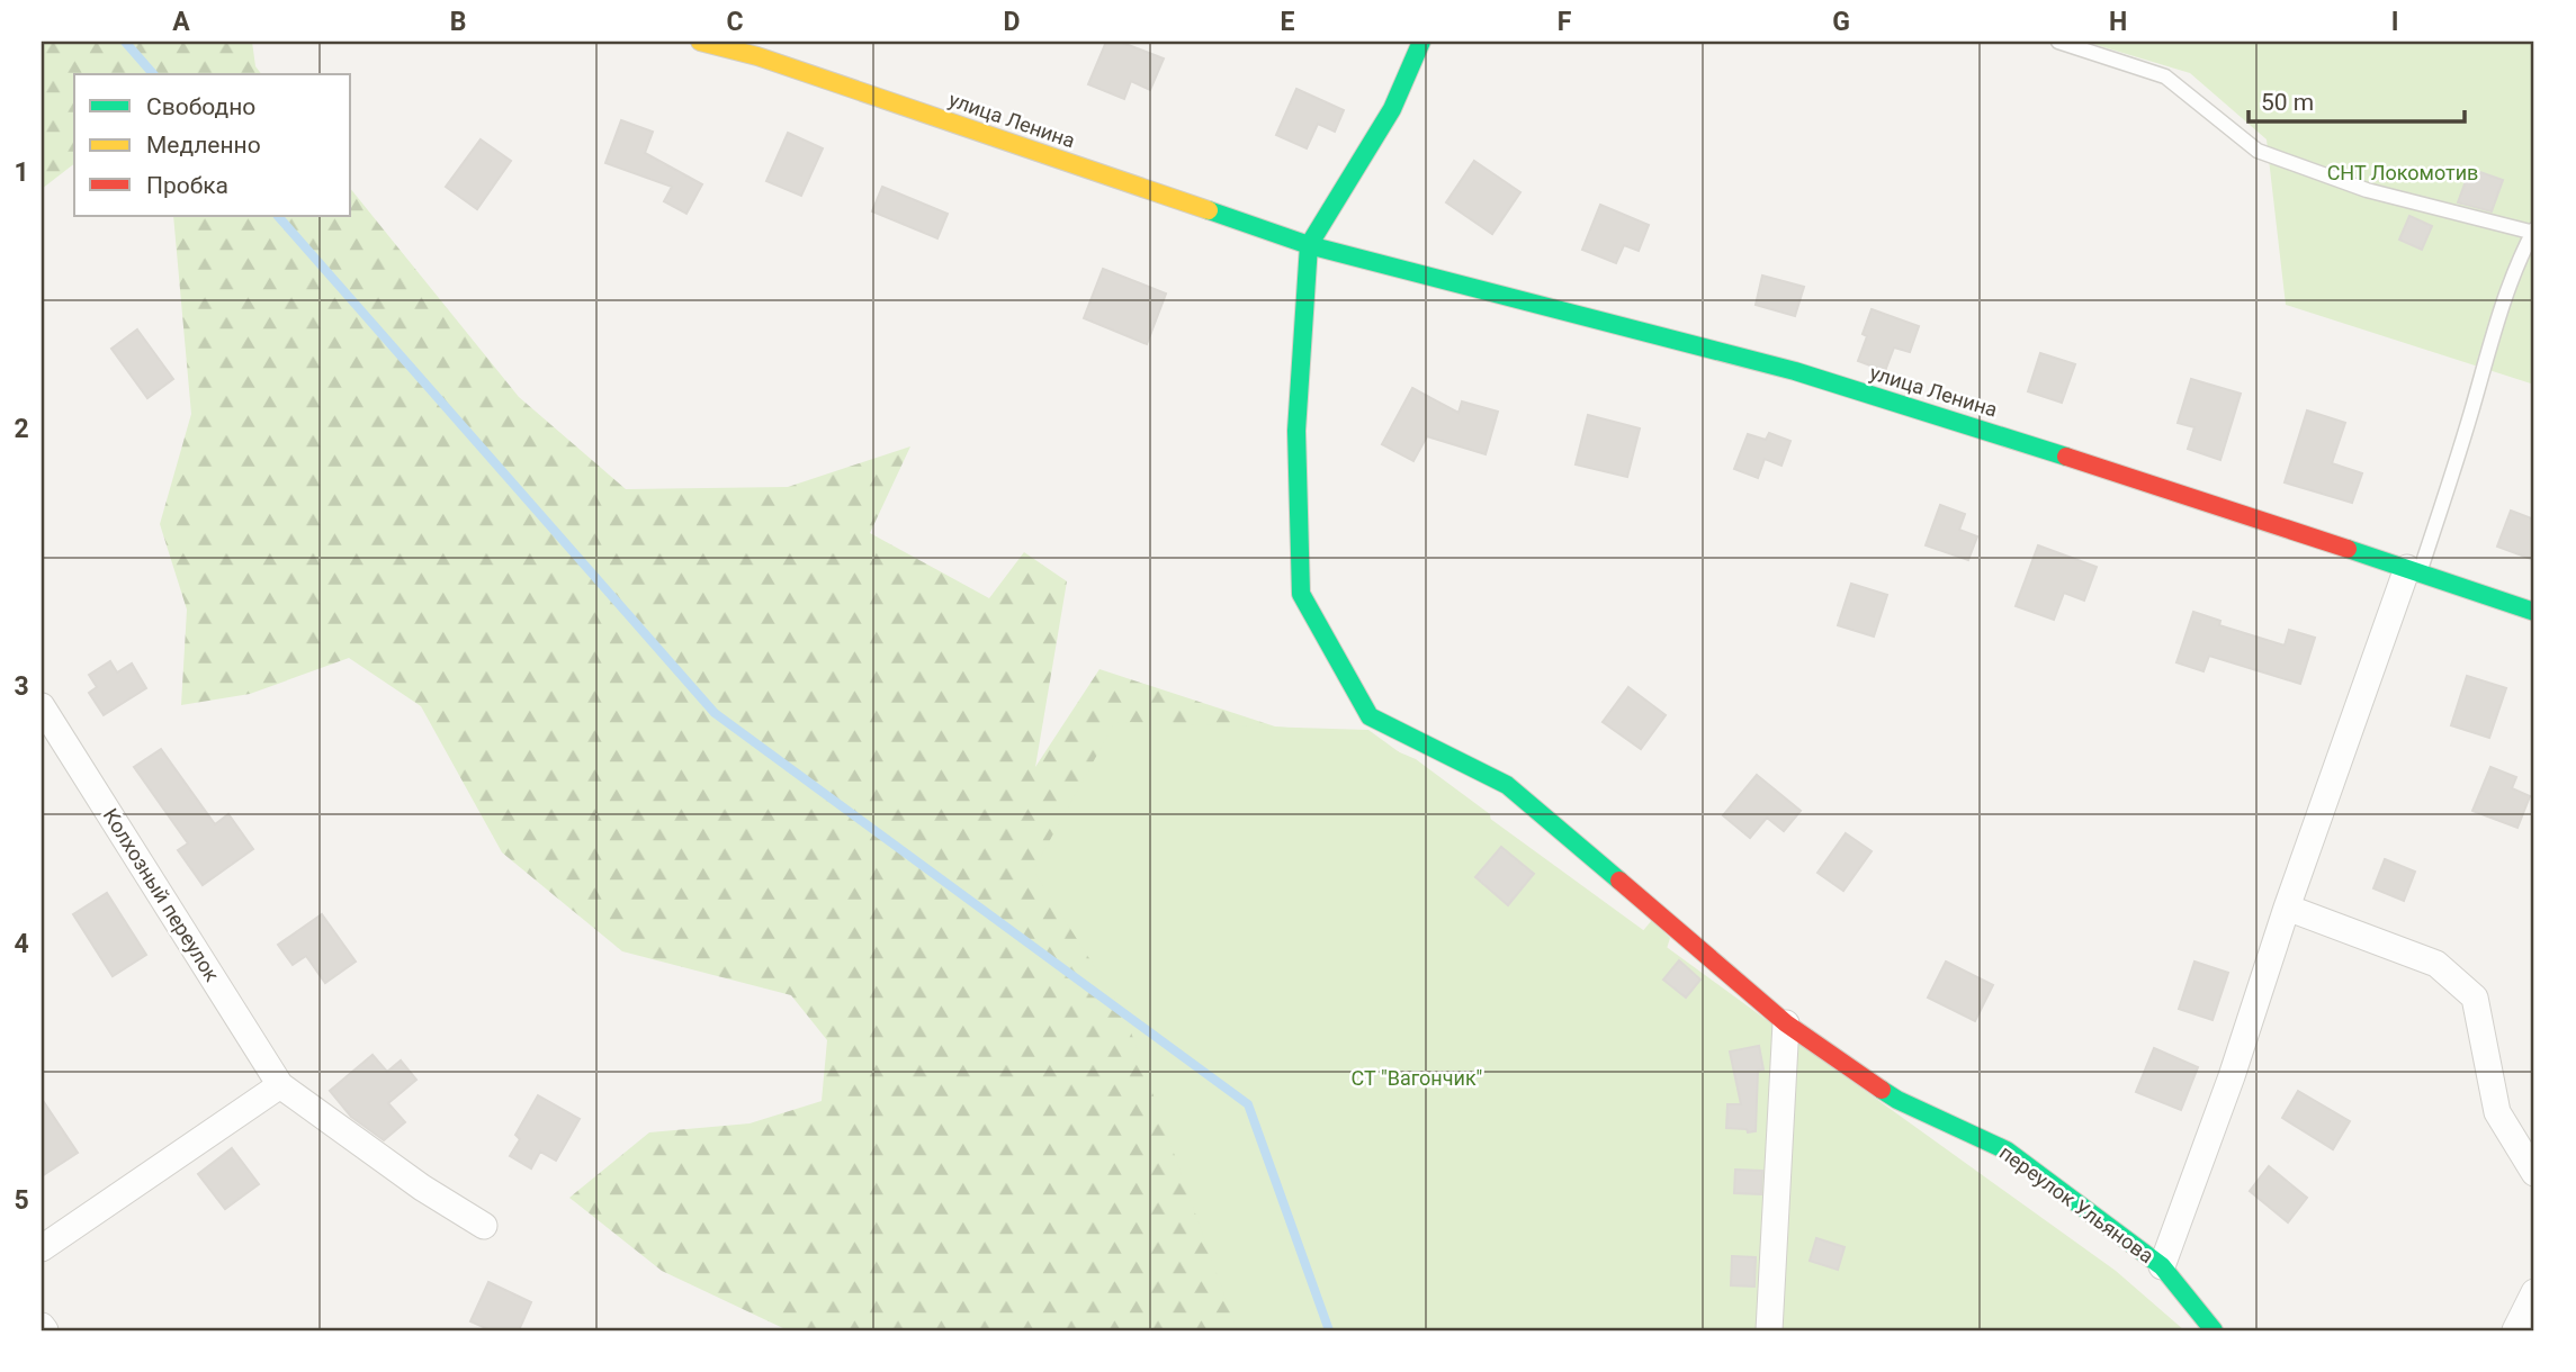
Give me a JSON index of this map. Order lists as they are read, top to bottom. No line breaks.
{"streets":{"street":["улица Ленина","Колхозный переулок","переулок Ульянова"]},"crossings":[["улица Ленина","переулок Ульянова"]],"parks":["СНТ Локомотив","СТ \"Вагончик\""],"legend":["Свободно","Медленно","Пробка"],"scale_bar":"50 m","grid":{"columns":["A","B","C","D","E","F","G","H","I"],"rows":["1","2","3","4","5"]}}
